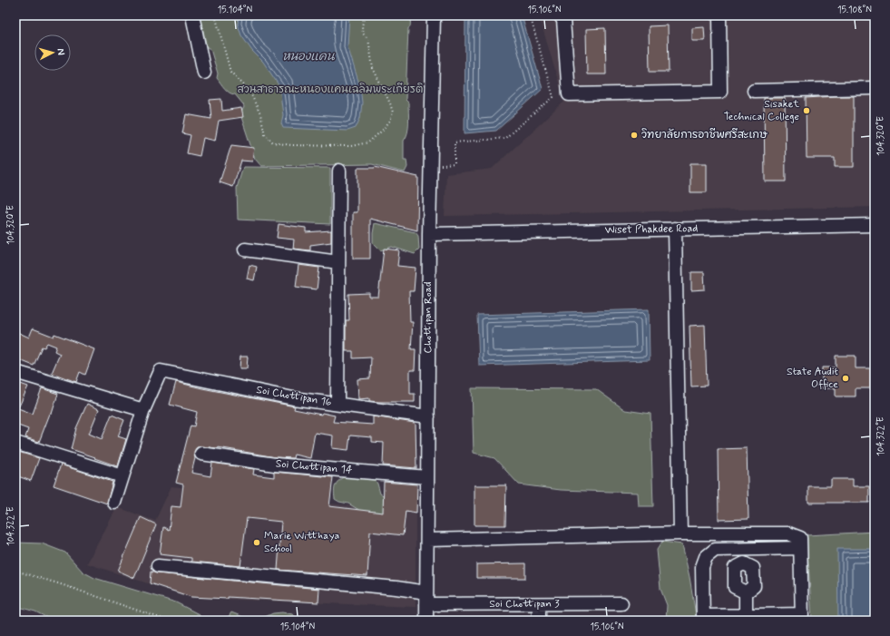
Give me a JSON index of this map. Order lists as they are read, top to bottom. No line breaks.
{"streets":{"street":["Wiset Phakdee Road","Chottipan Road","Soi Chottipan 16","Soi Chottipan 14","Soi Chottipan 3"]},"crossings":[["Wiset Phakdee Road","Chottipan Road"],["Chottipan Road","Soi Chottipan 16"],["Chottipan Road","Soi Chottipan 14"],["Chottipan Road","Soi Chottipan 3"]],"water":["หนองแคน"],"parks":["สวนสาธารณะหนองแคนเฉลิมพระเกียรติ"],"places":["Sisaket Technical College","วิทยาลัยการอาชีพศรีสะเกษ","State Audit Office","Marie Witthaya School"],"north":"right","coordinates":["15.104°N","15.106°N","15.108°N","104.320°E","104.322°E"]}
